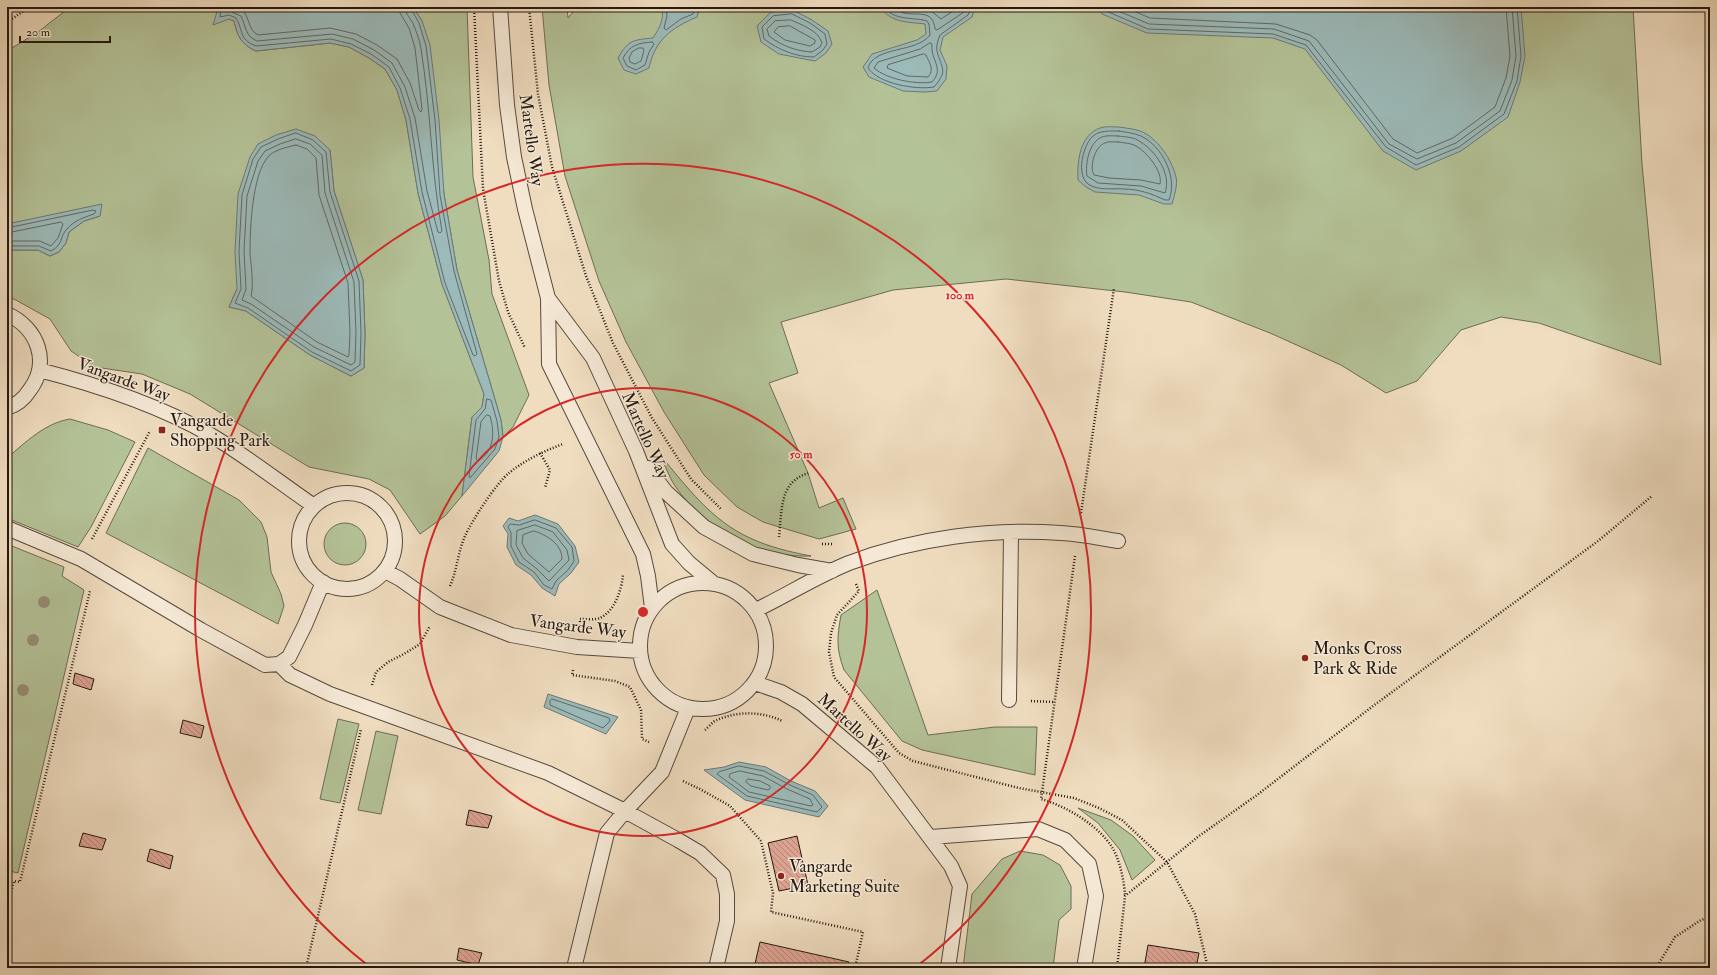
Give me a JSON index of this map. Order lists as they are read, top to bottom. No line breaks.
{"streets":{"lane":["Martello Way","Vangarde Way"]},"crossings":[["Martello Way","Vangarde Way"]],"places":{"transit":["Vangarde Shopping Park"],"other":["Monks Cross Park & Ride","Vangarde Marketing Suite"]},"scale_bar":"20 m","rings":["100 m","50 m"]}
